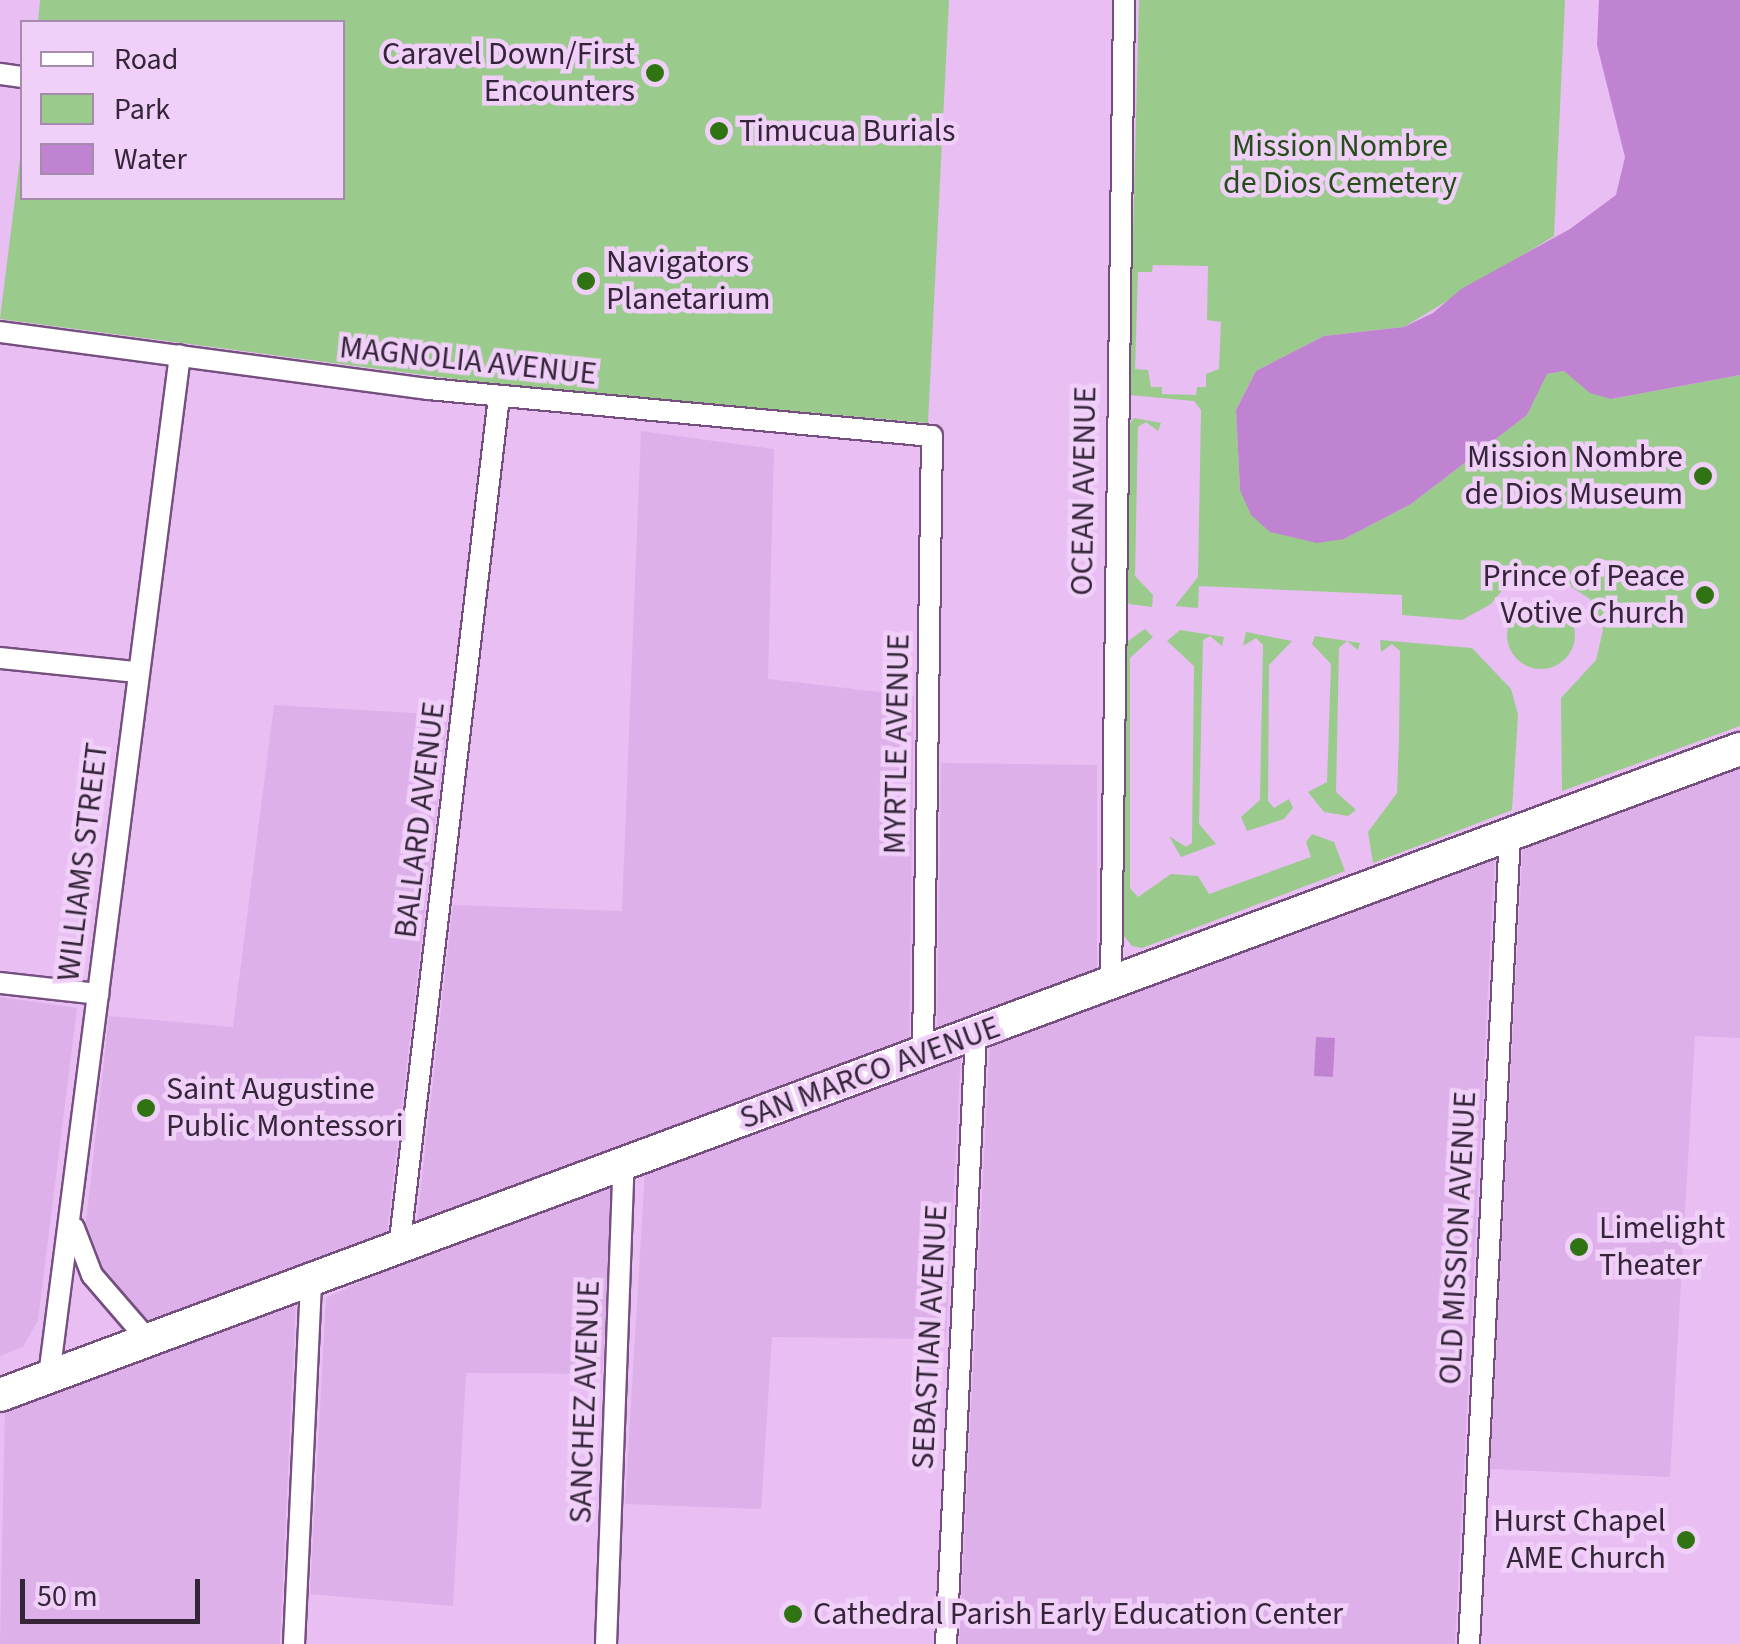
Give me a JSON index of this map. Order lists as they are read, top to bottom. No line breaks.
{"streets":{"main road":["SAN MARCO AVENUE"],"street":["MAGNOLIA AVENUE","OCEAN AVENUE","MYRTLE AVENUE","BALLARD AVENUE","WILLIAMS STREET","OLD MISSION AVENUE","SEBASTIAN AVENUE","SANCHEZ AVENUE"]},"crossings":[["MAGNOLIA AVENUE","MYRTLE AVENUE"],["MAGNOLIA AVENUE","BALLARD AVENUE"],["MAGNOLIA AVENUE","WILLIAMS STREET"],["OCEAN AVENUE","SAN MARCO AVENUE"],["MYRTLE AVENUE","SAN MARCO AVENUE"],["BALLARD AVENUE","SAN MARCO AVENUE"],["WILLIAMS STREET","SAN MARCO AVENUE"],["SAN MARCO AVENUE","OLD MISSION AVENUE"],["SAN MARCO AVENUE","SEBASTIAN AVENUE"],["SAN MARCO AVENUE","SANCHEZ AVENUE"]],"parks":["Mission Nombre de Dios Cemetery"],"places":["Caravel Down/First Encounters","Timucua Burials","Navigators Planetarium","Mission Nombre de Dios Museum","Prince of Peace Votive Church","Saint Augustine Public Montessori","Limelight Theater","Hurst Chapel AME Church","Cathedral Parish Early Education Center"],"legend":["Road","Park","Water"],"scale_bar":"50 m"}
